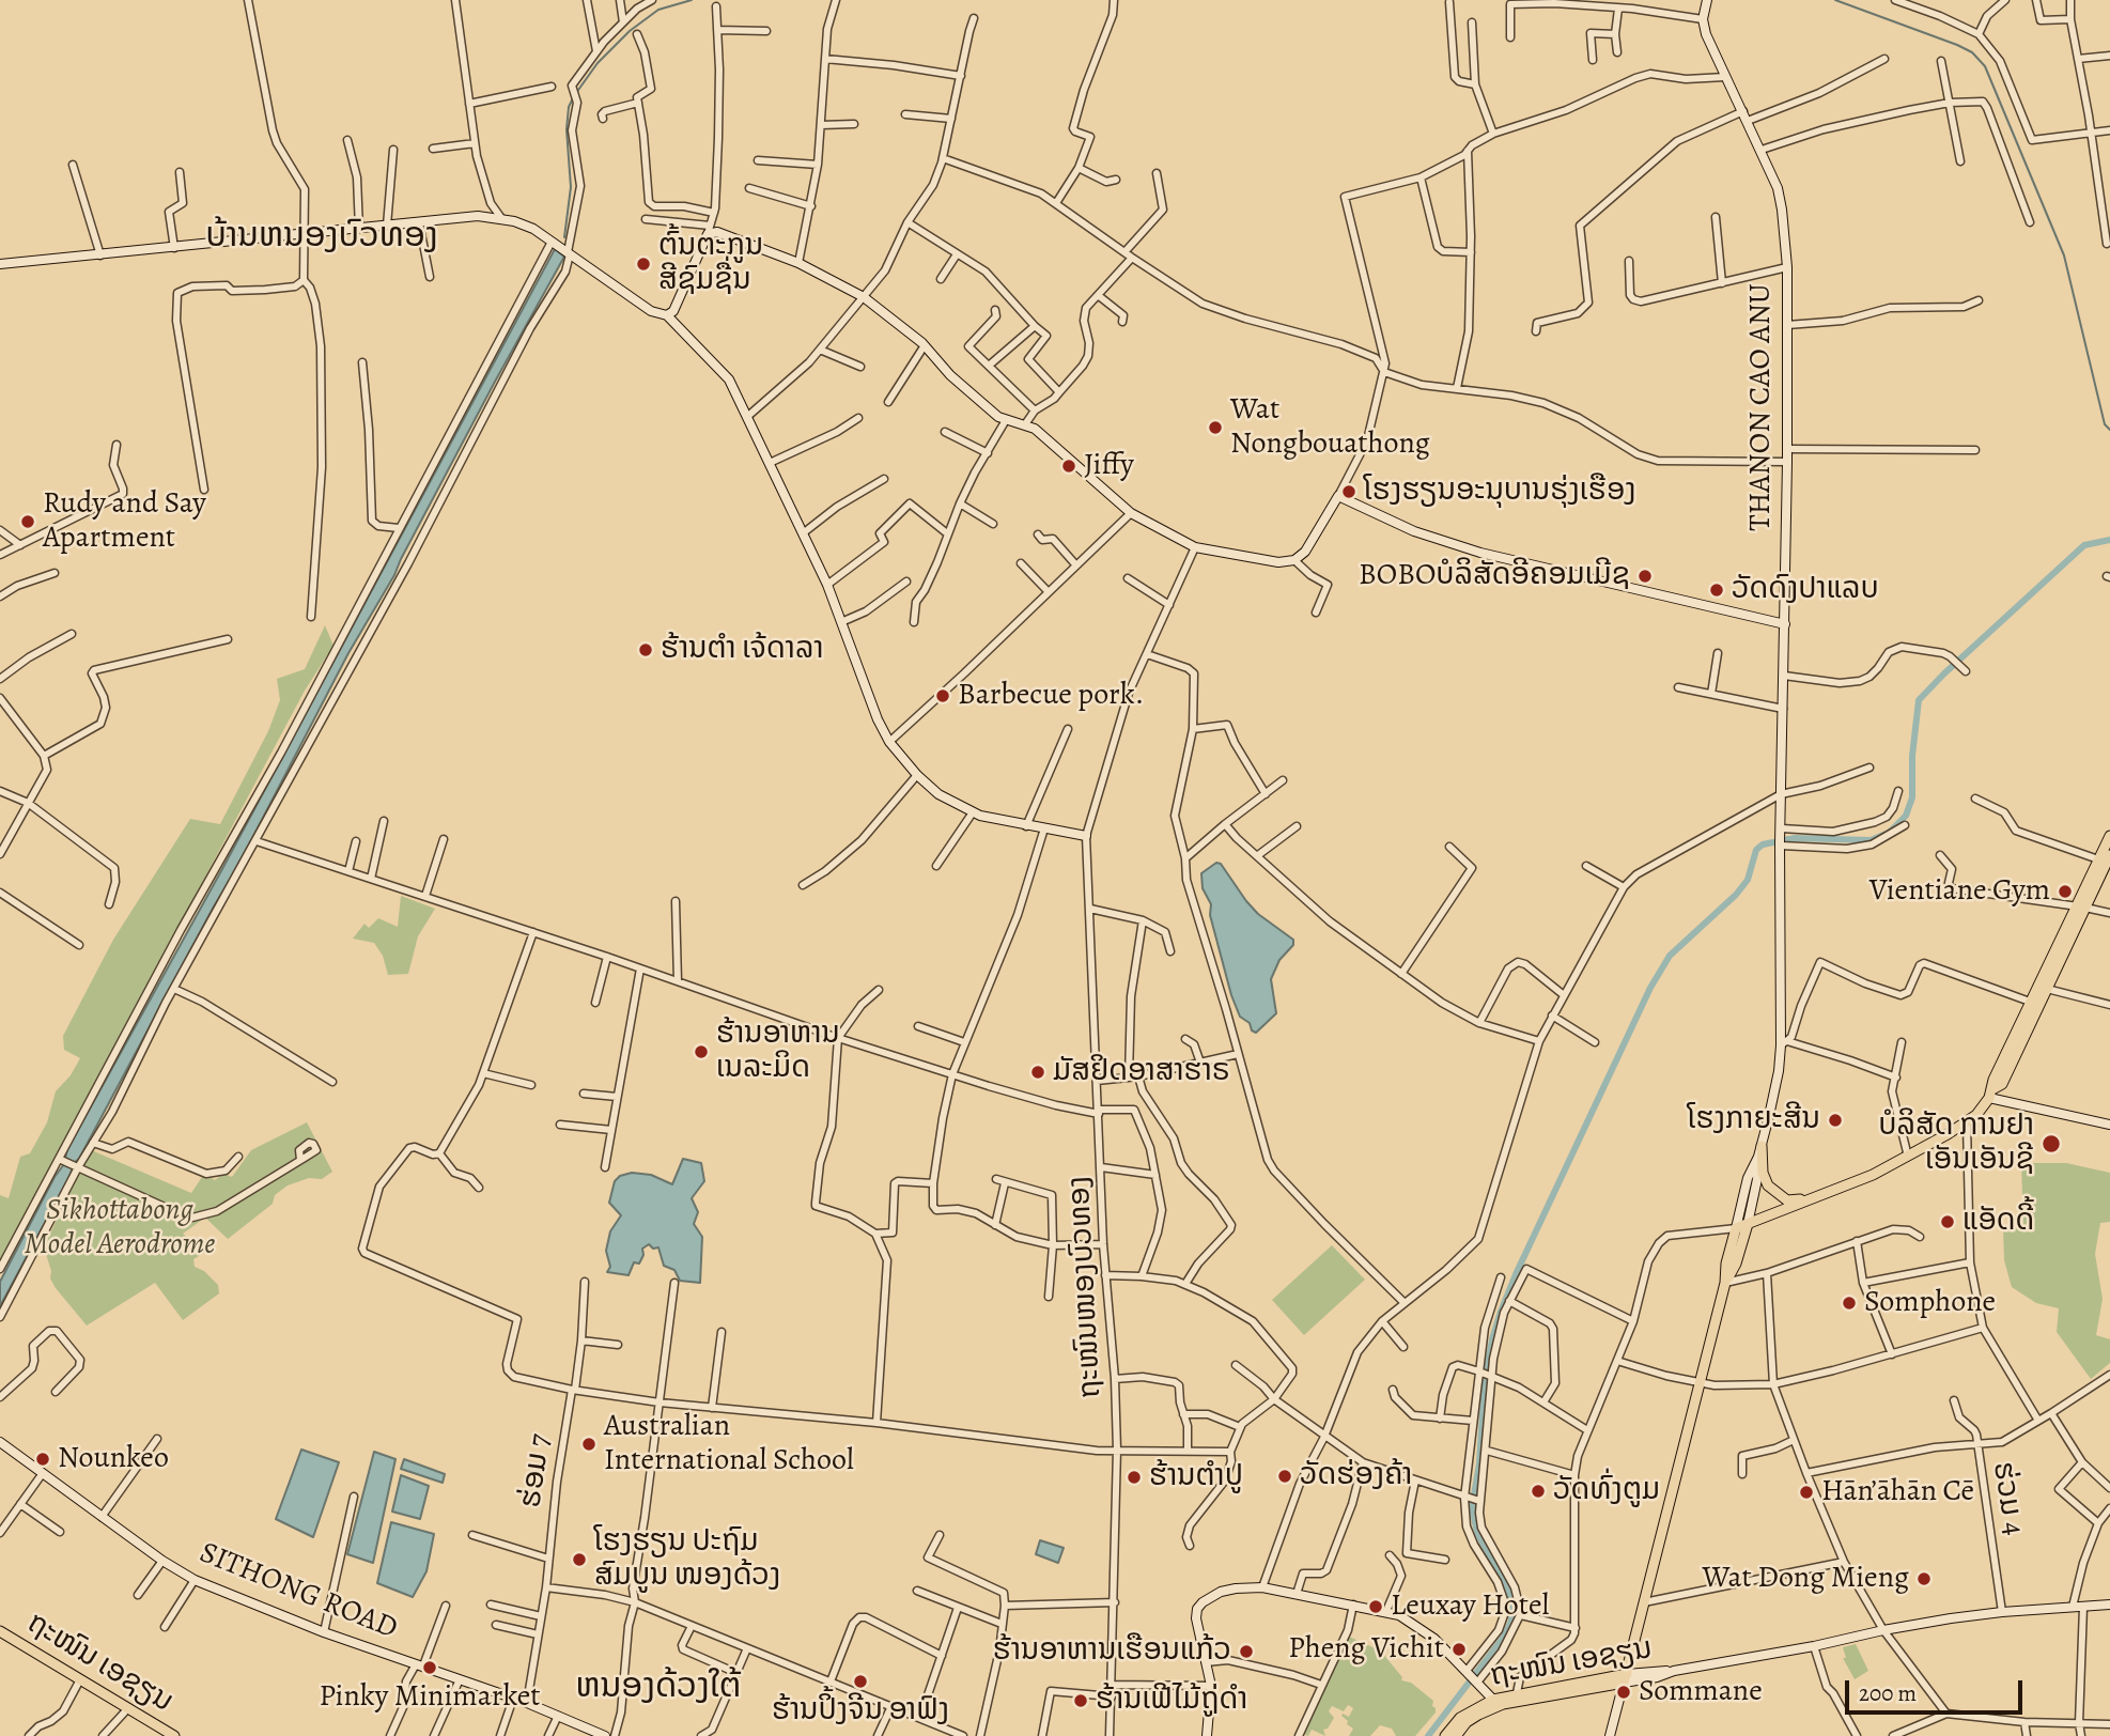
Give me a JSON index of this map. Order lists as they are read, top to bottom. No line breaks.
{"streets":{"main road":["ຖະໜົນ ເອຊຽນ"],"street":["THANON CAO ANU","ຖະໜົນໜອງບົວທອງ","ຮ່ອມ 7","ຮ່ວມ 4","SITHONG ROAD"]},"crossings":[["ຮ່ອມ 7","SITHONG ROAD"],["ຮ່ວມ 4","ຖະໜົນ ເອຊຽນ"]],"districts":["ບ້ານຫນອງບົວທອງ","ຫນອງດ້ວງໃຕ້"],"parks":["Sikhottabong Model Aerodrome"],"places":["ຕົ້ນຕະກູນ ສີຊົມຊື່ນ","Wat Nongbouathong","Jiffy","ໂຮງຮຽນອະນຸບານຮຸ່ງເຮືອງ","Rudy and Say Apartment","BOBOບໍລິສັດອີຄອມເມີຊ","ວັດດົງປາແລບ","ຮ້ານຕຳ ເຈ້ດາລາ","Barbecue pork.","Vientiane Gym","ຮ້ານອາຫານ ເນລະມິດ","ມັສຢິດອາສາຮາຣ","ໂຮງກາຍະສີນ","ບໍລິສັດ ການຢາ ເອັນເອັນຊີ","ແອັດດີ້","Somphone","Australian International School","Nounkeo","ວັດຮ່ອງຄ້າ","ຮ້ານຕຳປູ","ວັດທົ່ງຕູມ","Hān’āhān Cē","ໂຮງຮຽນ ປະຖົມ ສົມບູນ ໜອງດ້ວງ","Wat Dong Mieng","Leuxay Hotel","Pheng Vichit","ຮ້ານອາຫານເຮືອນແກ້ວ","Pinky Minimarket","ຮ້ານປິ້ງຈີນ ອາຟົງ","Sommane","ຮ້ານເຟີໄມ້ຖູ່ດຳ"],"scale_bar":"200 m"}
